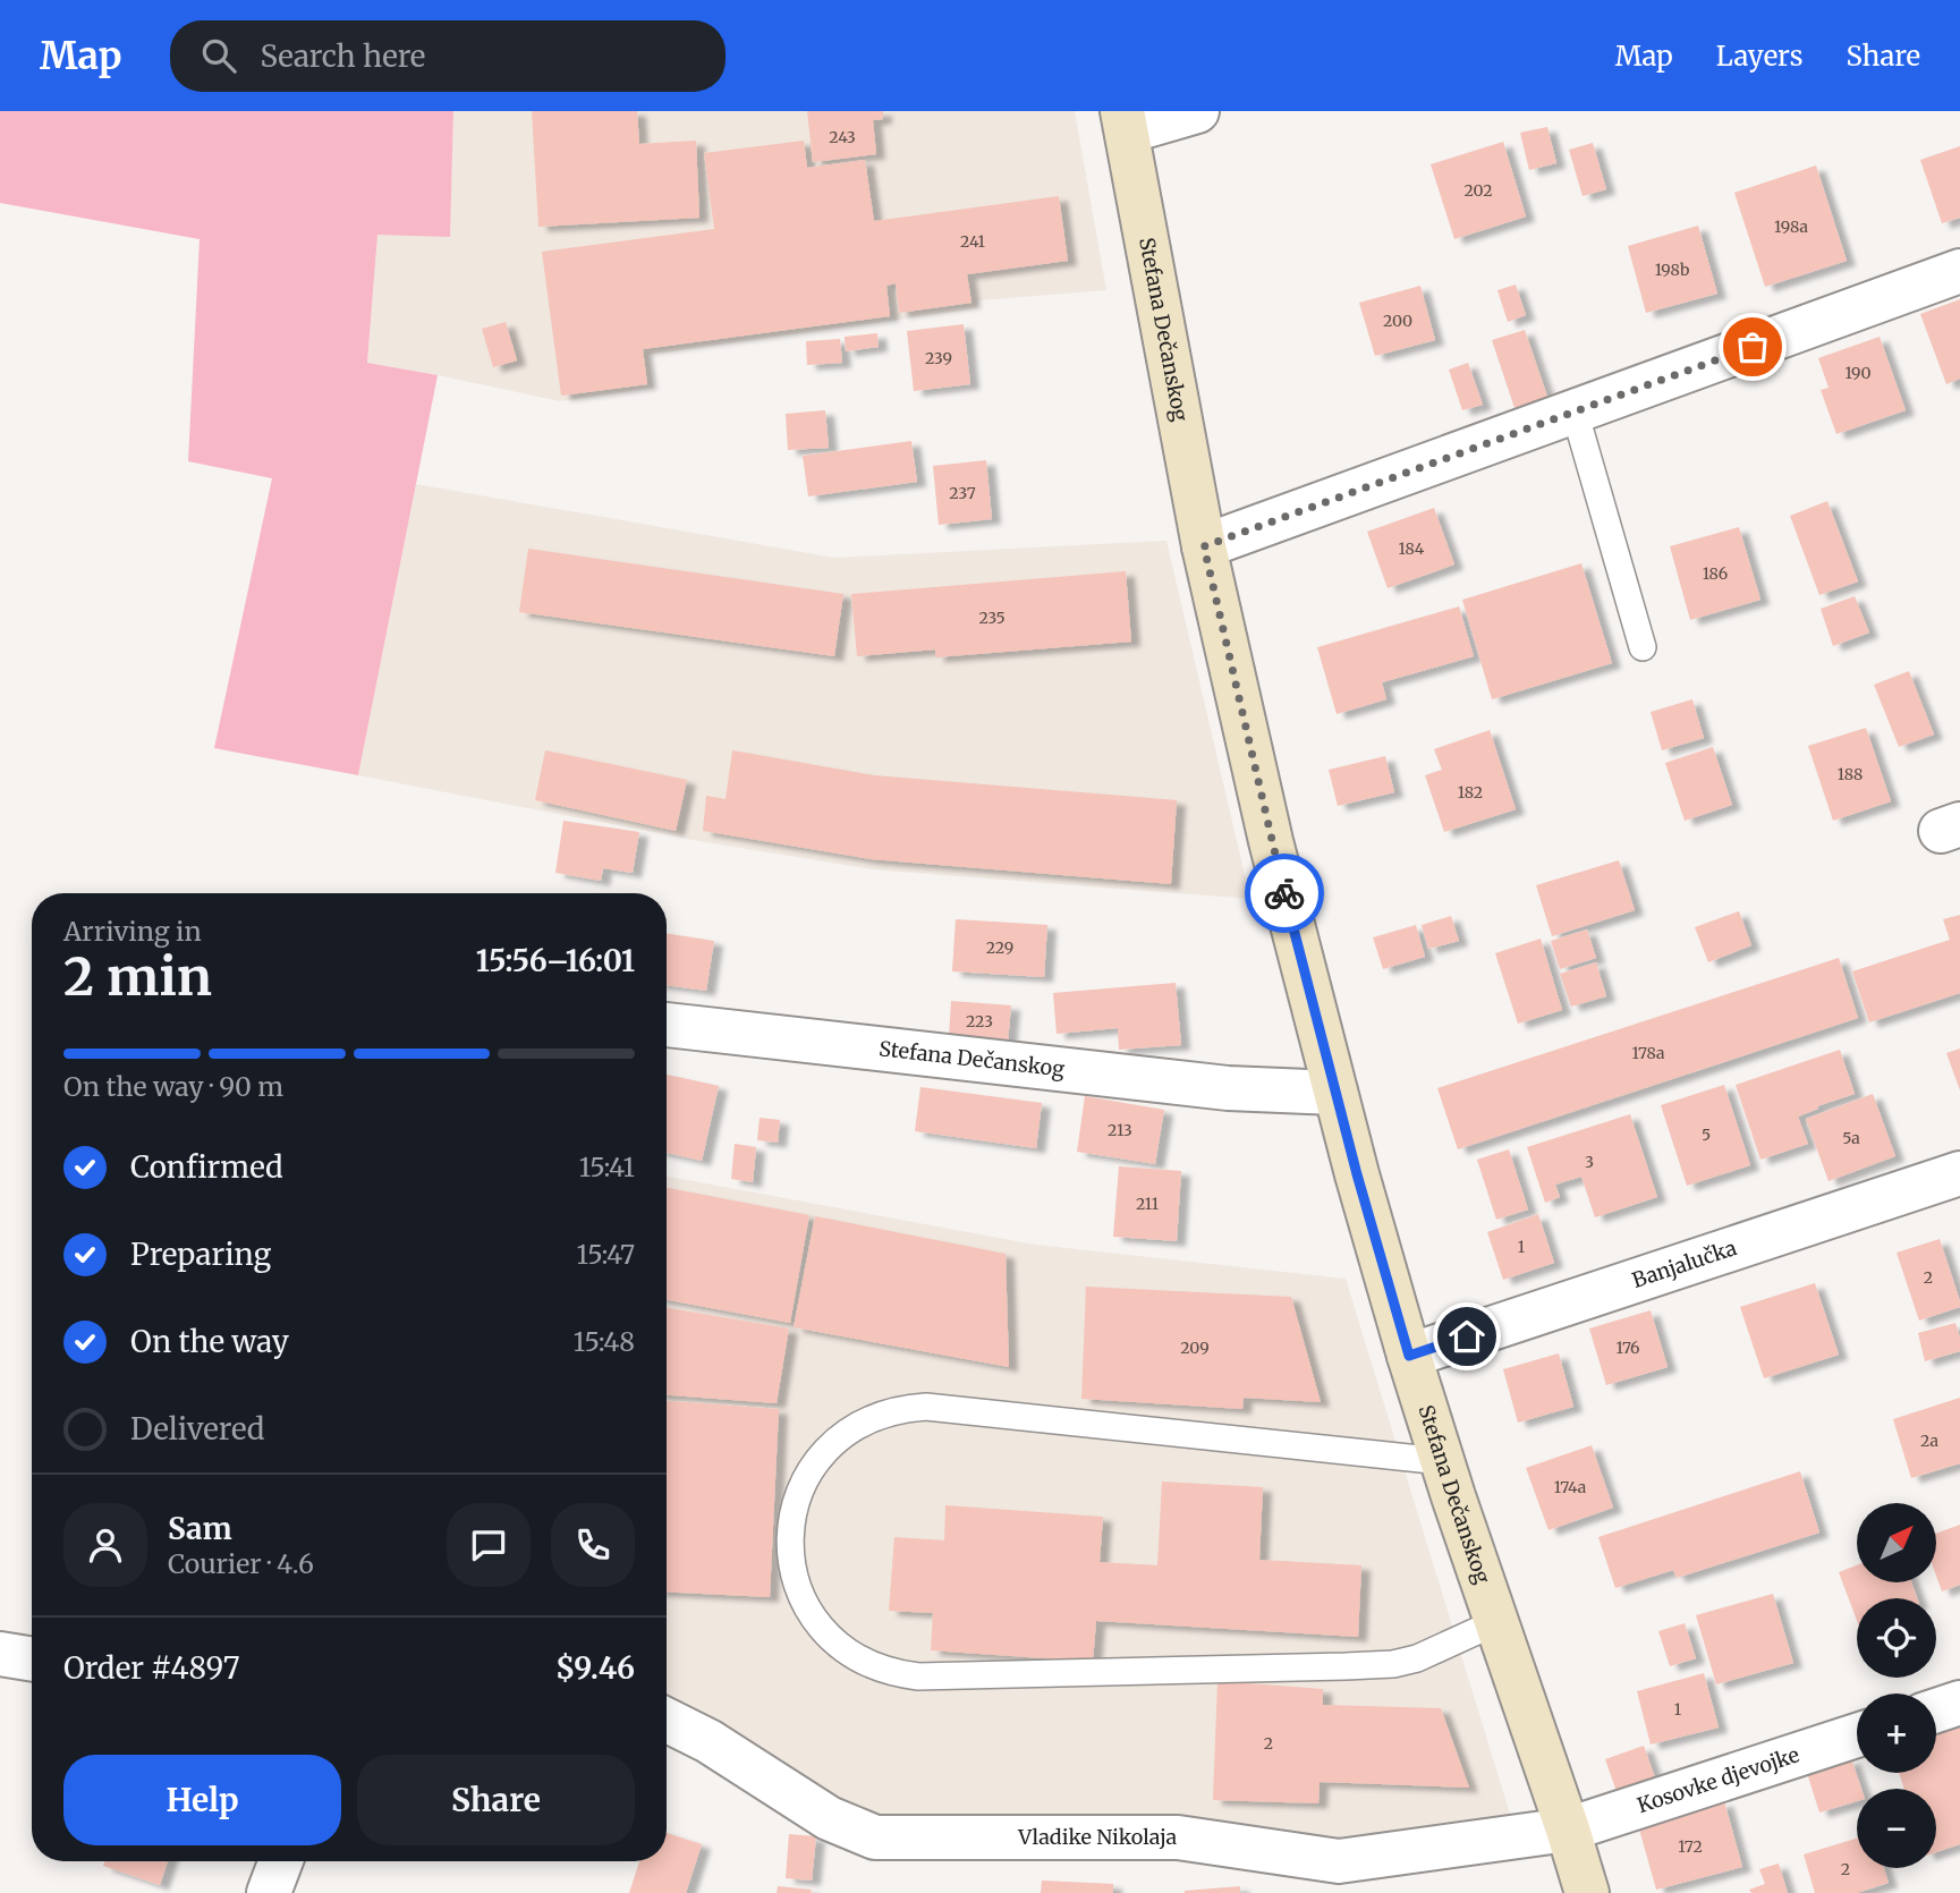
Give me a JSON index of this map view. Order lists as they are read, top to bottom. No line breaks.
{"streets":{"main road":["Stefana Dečanskog"],"street":["Banjalučka","Kosovke djevojke","Vladike Nikolaja"]},"crossings":[["Stefana Dečanskog","Banjalučka"],["Stefana Dečanskog","Kosovke djevojke"],["Stefana Dečanskog","Vladike Nikolaja"],["Kosovke djevojke","Vladike Nikolaja"]],"house_numbers":["243","202","198a","241","198b","200","239","190","237","184","186","235","188","182","229","223","178a","213","5","5a","3","211","1","2","209","176","2a","174a","1","2","172","2"],"north":"top right","page":{"header":"Map","search":"Search here","nav":["Map","Layers","Share"],"heading":["2 min","Arriving in","15:56–16:01"],"panel":["Sam","Courier · 4.6","Order #4897","$9.46"],"bar":"On the way · 90 m","list":[["Confirmed","15:41"],["Preparing","15:47"],["On the way","15:48"],"Delivered"],"map_buttons":["+","−"],"buttons":["Help","Share"]}}
